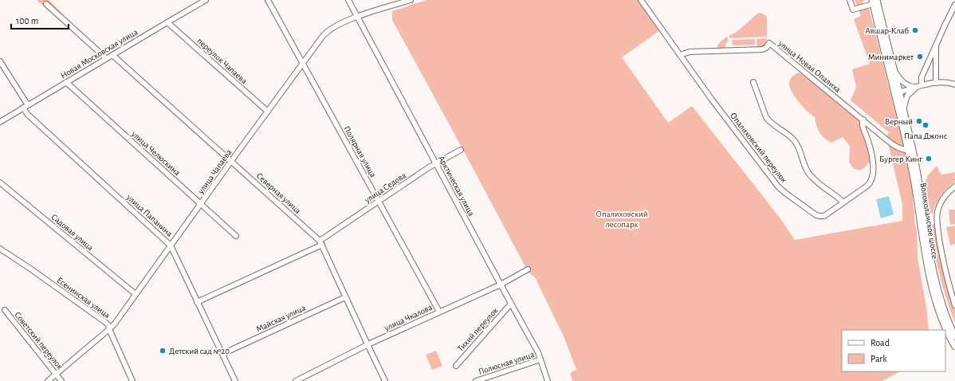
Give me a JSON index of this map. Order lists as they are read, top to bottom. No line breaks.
{"streets":{"main road":["Волоколамское шоссе"],"street":["Новая Московская улица","переулок Чапаева","улица Новая Опалиха","Опалиховский переулок","Полярная улица","улица Челюскина","улица Чапаева","Арктическая улица","улица Седова","Северная улица","улица Папанина","Садовая улица","Есенинская улица","улица Чкалова","Майская улица","Тихий переулок","Советский переулок","Полюсная улица"]},"crossings":[["Новая Московская улица","переулок Чапаева"],["Новая Московская улица","улица Челюскина"],["Новая Московская улица","Северная улица"],["Новая Московская улица","улица Папанина"],["переулок Чапаева","улица Чапаева"],["улица Новая Опалиха","Опалиховский переулок"],["улица Новая Опалиха","Волоколамское шоссе"],["Полярная улица","улица Чапаева"],["Полярная улица","улица Седова"],["Полярная улица","улица Чкалова"],["улица Челюскина","улица Чапаева"],["улица Чапаева","Арктическая улица"],["улица Чапаева","Северная улица"],["улица Чапаева","улица Папанина"],["улица Чапаева","Садовая улица"],["улица Чапаева","Есенинская улица"],["улица Чапаева","Советский переулок"],["Арктическая улица","улица Седова"],["Арктическая улица","улица Чкалова"],["Арктическая улица","Тихий переулок"],["Арктическая улица","Полюсная улица"],["улица Седова","Северная улица"],["улица Седова","улица Папанина"],["Северная улица","улица Чкалова"],["Северная улица","Майская улица"],["улица Папанина","Майская улица"]],"parks":["Опалиховский лесопарк"],"places":["Авшар-Клаб","Минимаркет","Верный","Папа Джонс","Бургер Кинг","Детский сад №20"],"legend":["Road","Park"],"scale_bar":"100 m"}
